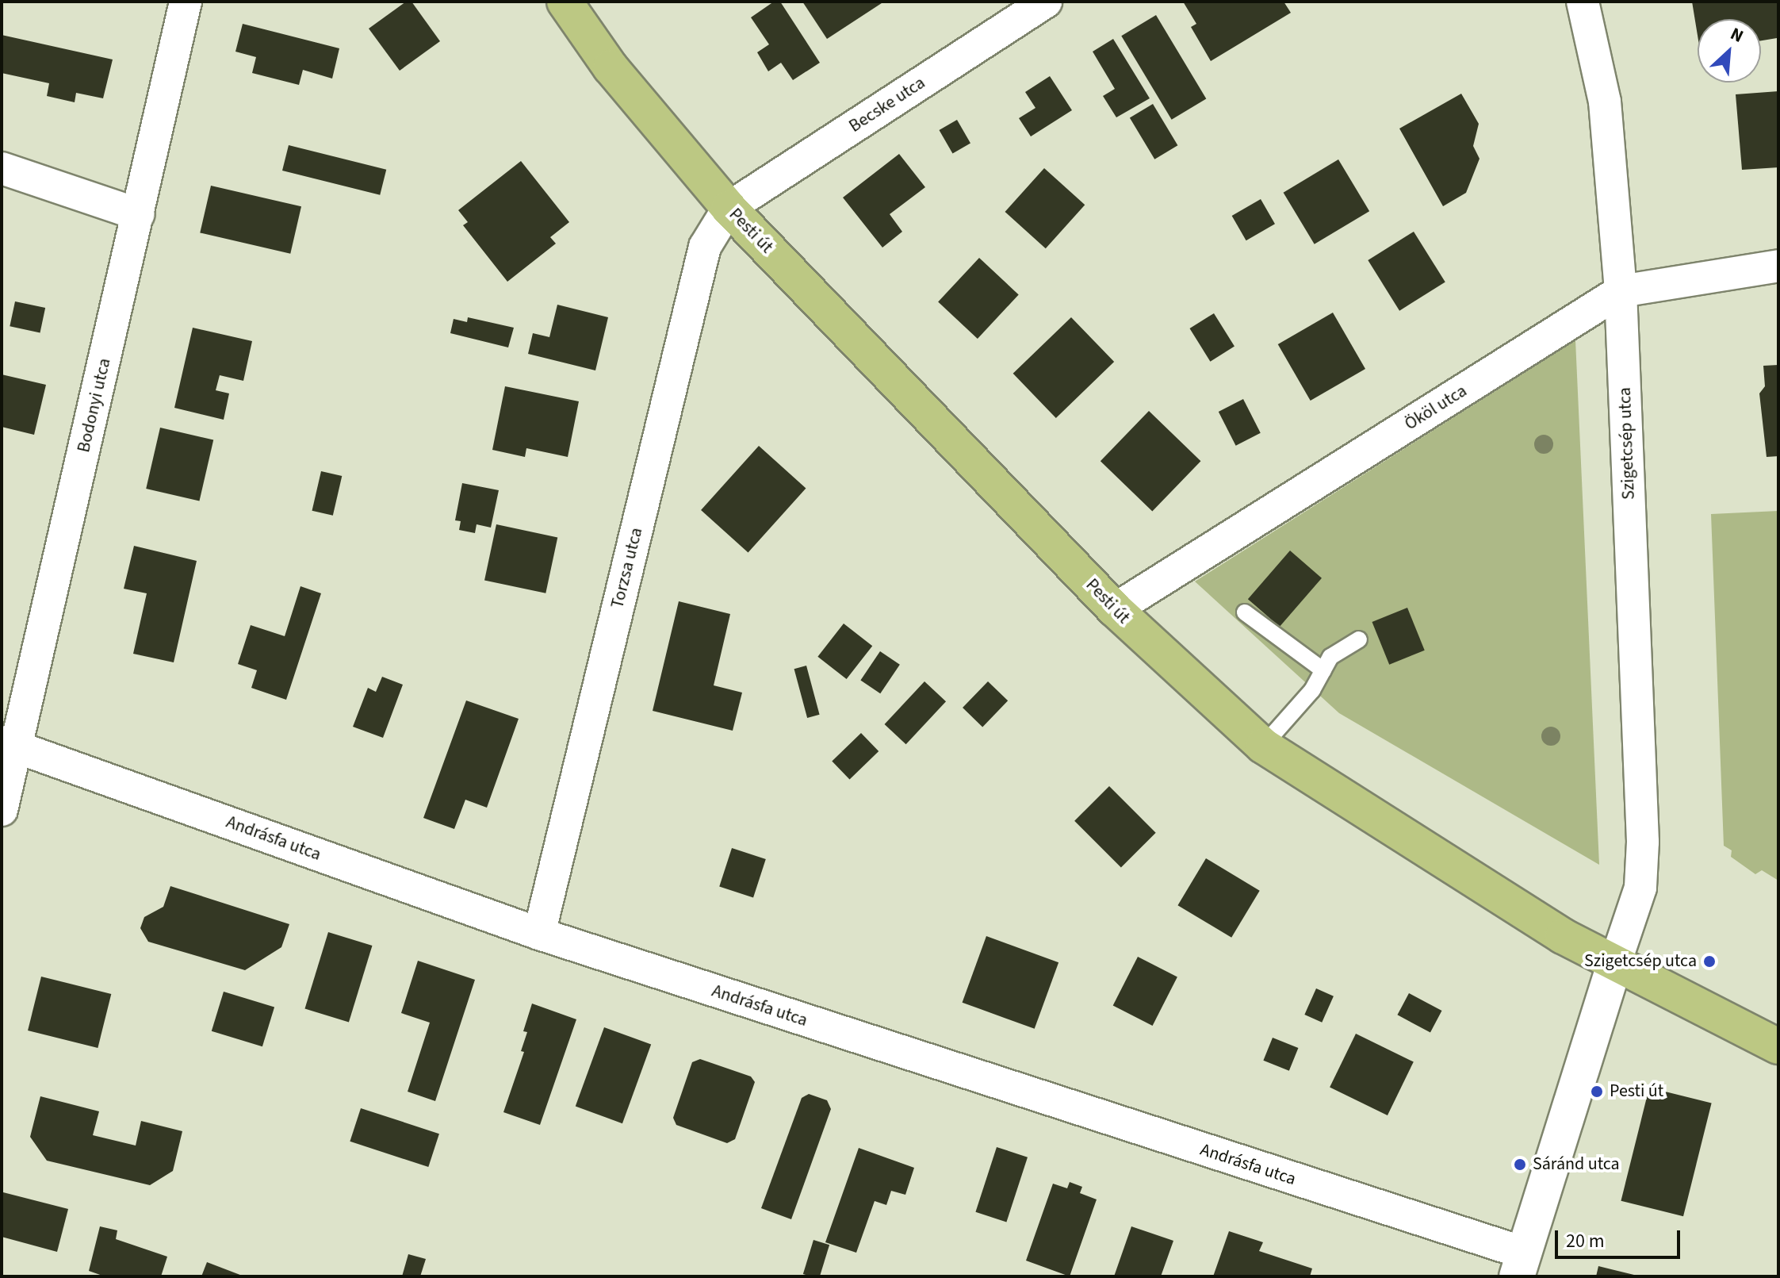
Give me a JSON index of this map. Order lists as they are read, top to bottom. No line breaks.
{"streets":{"main road":["Pesti út"],"street":["Becske utca","Bodonyi utca","Ököl utca","Szigetcsép utca","Torzsa utca","Andrásfa utca"]},"crossings":[["Becske utca","Pesti út"],["Becske utca","Torzsa utca"],["Pesti út","Ököl utca"],["Pesti út","Szigetcsép utca"],["Pesti út","Torzsa utca"],["Bodonyi utca","Andrásfa utca"],["Ököl utca","Szigetcsép utca"],["Torzsa utca","Andrásfa utca"]],"places":["Szigetcsép utca","Pesti út","Sáránd utca"],"scale_bar":"20 m","north":"top right"}
